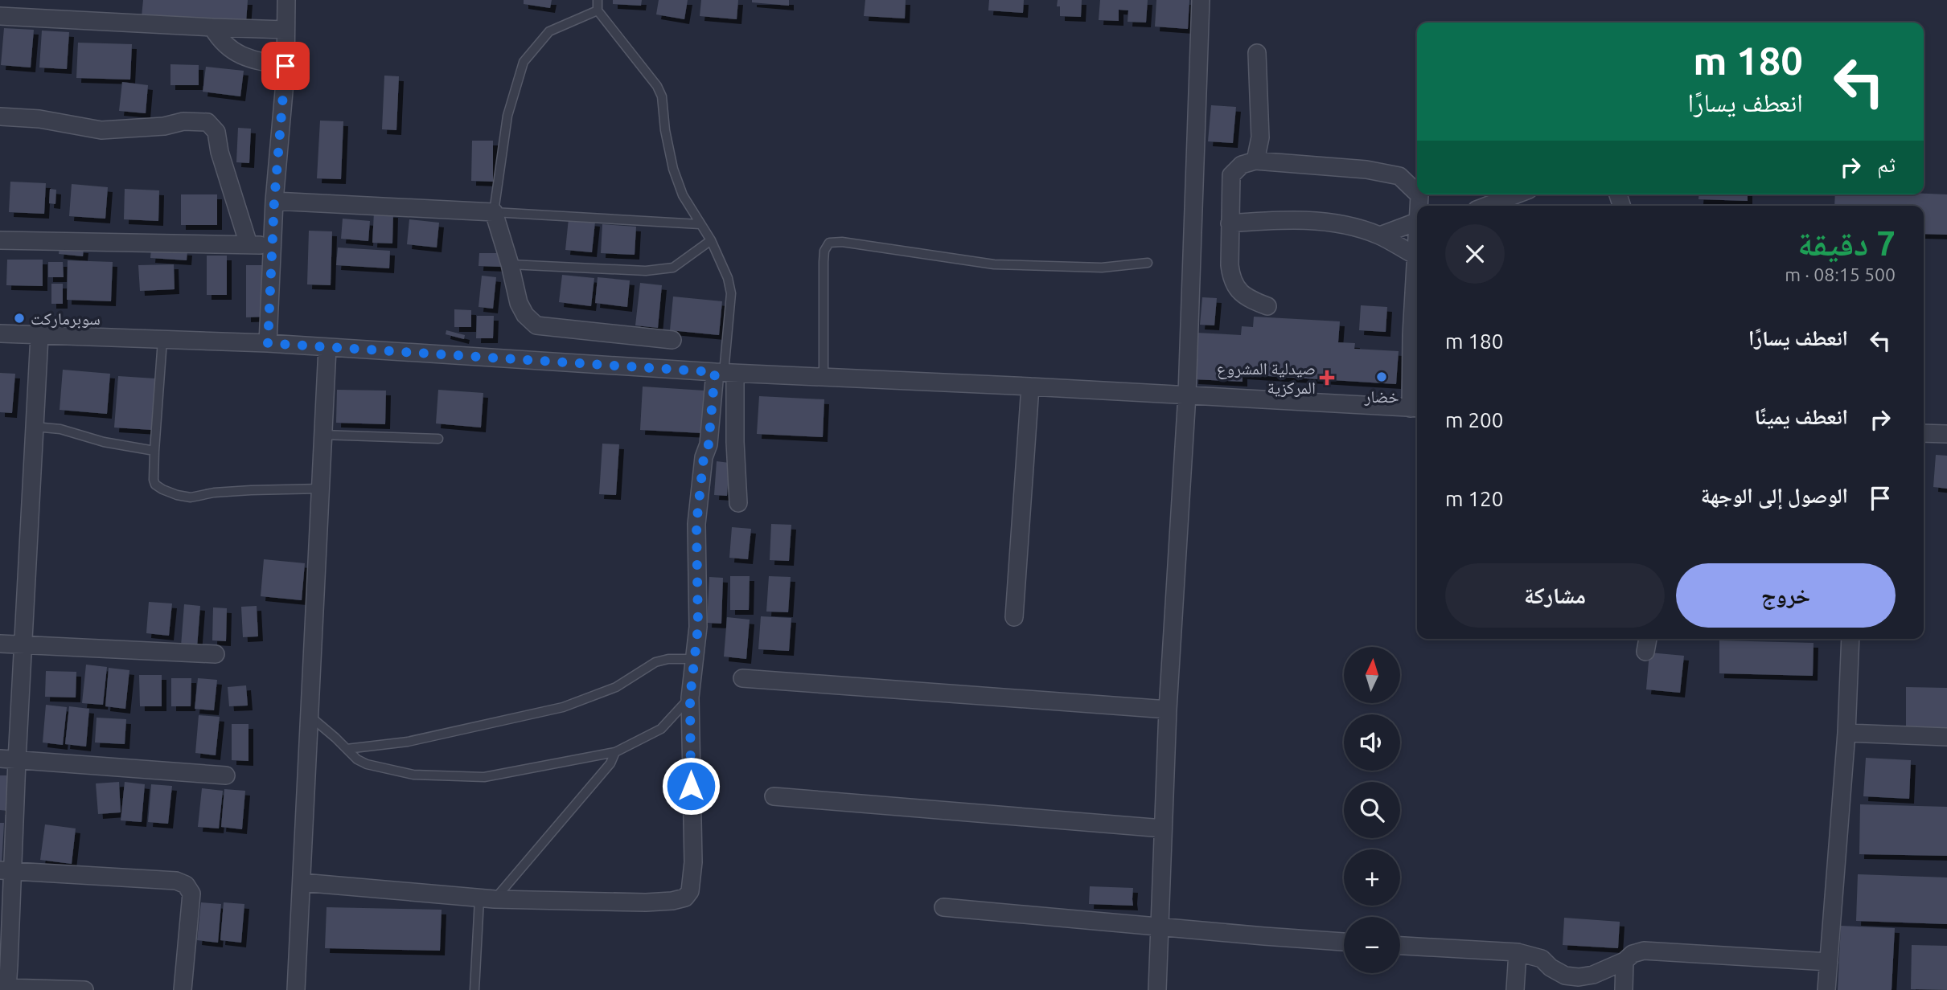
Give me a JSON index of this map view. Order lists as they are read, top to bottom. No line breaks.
{"places":{"other":["سوبرماركت","خضار"],"health":["صيدلية المشروع المركزية"]},"north":"top","page":{"turn":["180 m","انعطف يسارًا"],"then":"ثم","heading":["7 دقيقة","500 m · 08:15"],"list":[{"name":"انعطف يسارًا","value":"180 m"},{"name":"انعطف يمينًا","value":"200 m"},{"name":"الوصول إلى الوجهة","value":"120 m"}],"buttons":["خروج","مشاركة"],"map_buttons":["+","−"]}}
